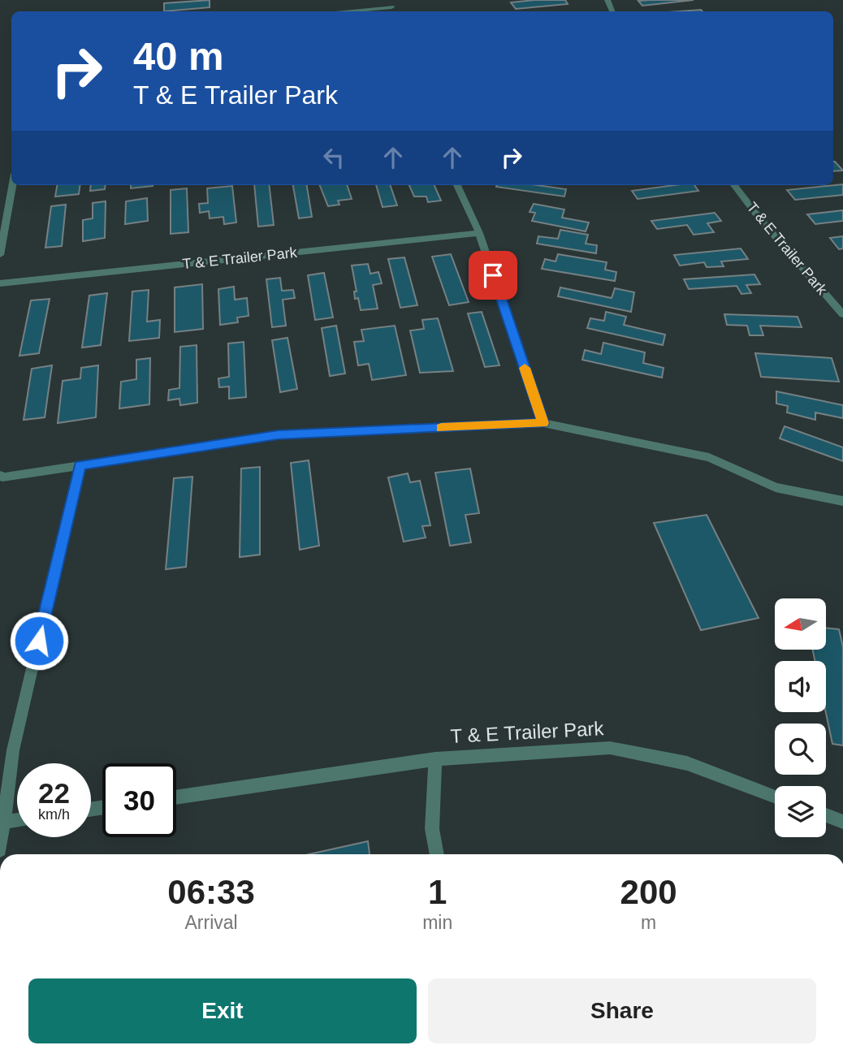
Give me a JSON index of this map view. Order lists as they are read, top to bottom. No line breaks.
{"streets":{"street":["T & E Trailer Park"]},"north":"left","page":{"turn":["40 m","T & E Trailer Park"],"speed":"22 km/h","limit":"30","eta":["06:33","Arrival","1","min","200","m"],"buttons":["Exit","Share"]}}
